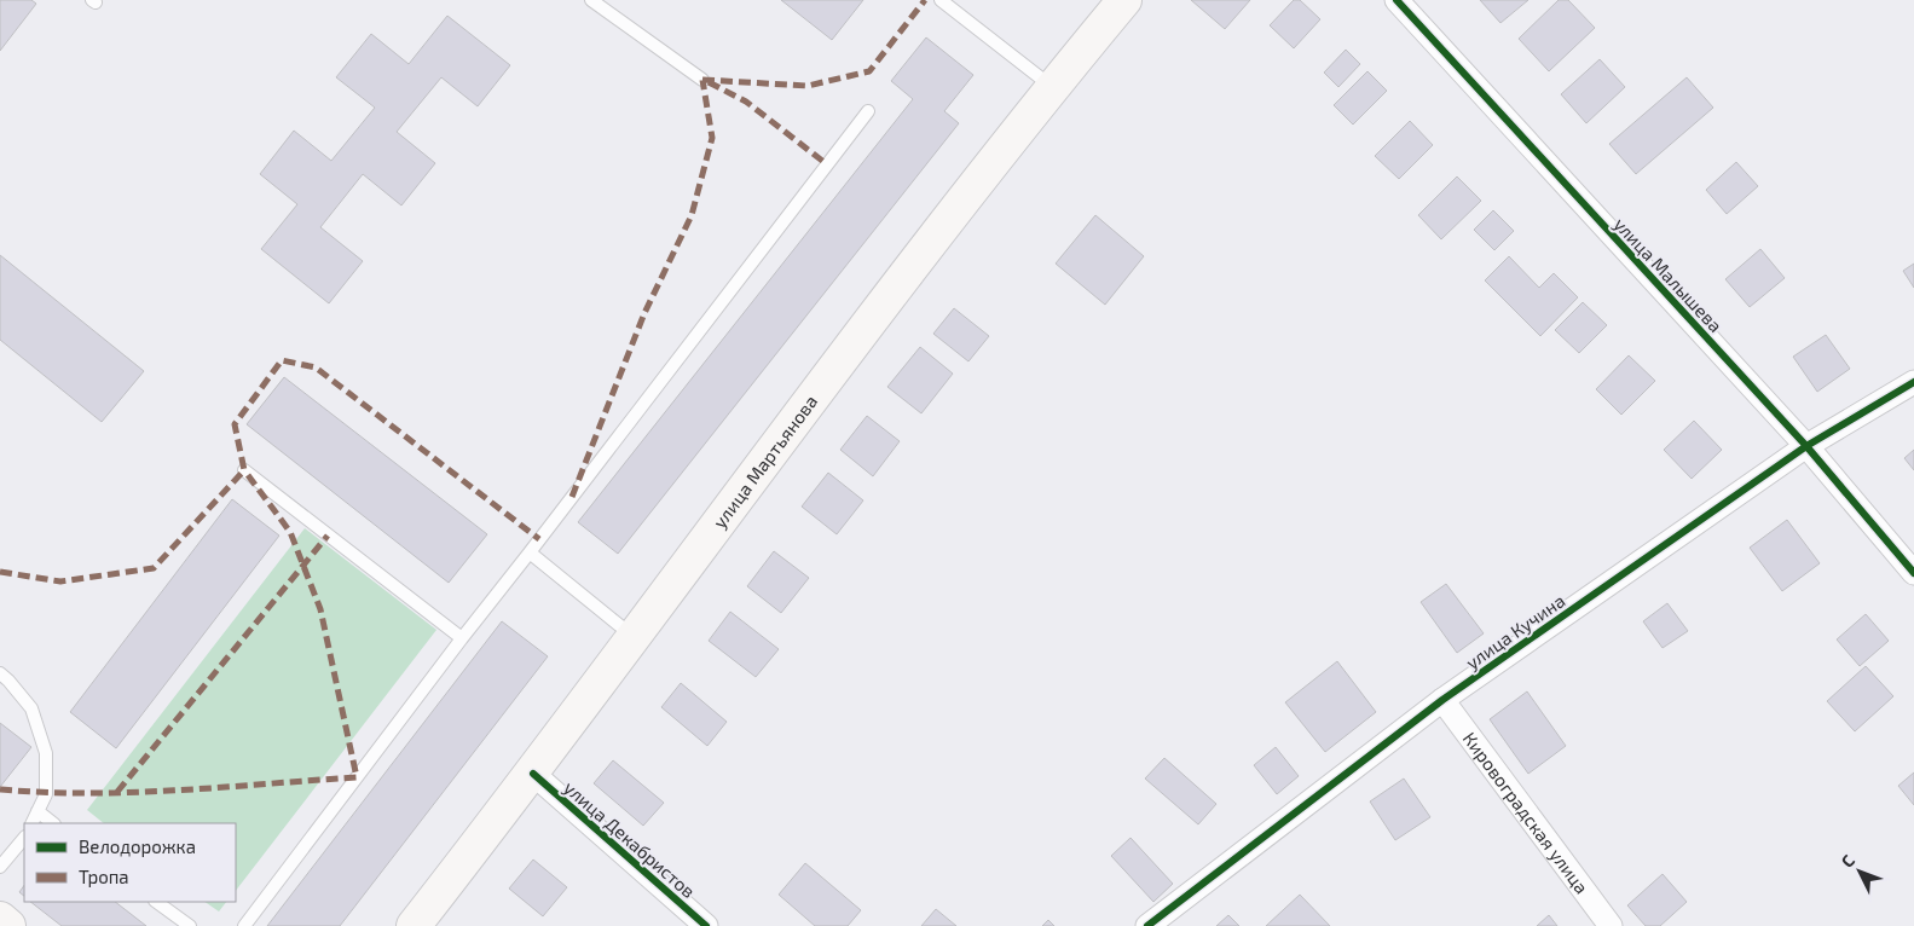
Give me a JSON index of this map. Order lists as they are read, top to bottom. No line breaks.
{"streets":{"main road":["улица Мартьянова"],"street":["улица Малышева","улица Кучина","Кировоградская улица","улица Декабристов"]},"crossings":[["улица Малышева","улица Кучина"],["улица Мартьянова","улица Декабристов"],["улица Кучина","Кировоградская улица"]],"legend":["Велодорожка","Тропа"],"north":"top left"}
